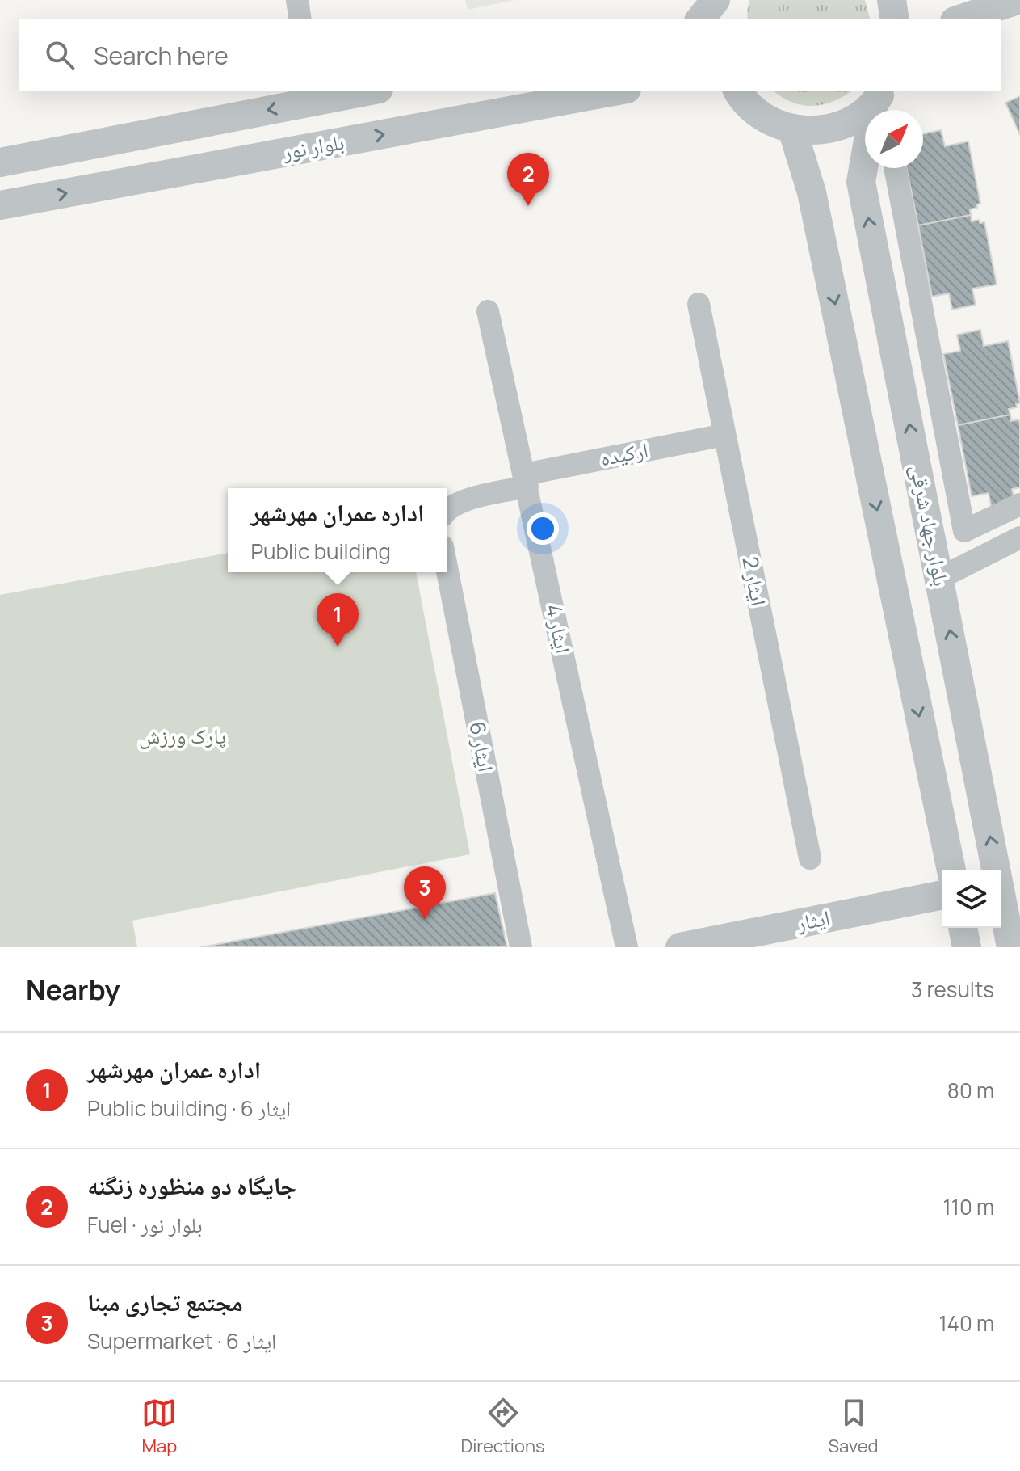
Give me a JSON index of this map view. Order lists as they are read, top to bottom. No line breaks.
{"streets":{"street":["بلوار نور","ارکیده","بلوار جهاد شرقی","ایثار 2","ایثار 4","ایثار 6","ایثار"]},"crossings":[["ارکیده","ایثار 2"],["ارکیده","ایثار 4"]],"parks":["پارک ورزش"],"north":"top right","page":{"search":"Search here","pins":["2","1","3"],"popup":["اداره عمران مهرشهر","Public building"],"heading":["Nearby","3 results"],"list":[{"mark":"1","name":"اداره عمران مهرشهر","note":"Public building · ایثار 6","value":"80 m"},{"mark":"2","name":"جایگاه دو منظوره زنگنه","note":"Fuel · بلوار نور","value":"110 m"},{"mark":"3","name":"مجتمع تجاری مبنا","note":"Supermarket · ایثار 6","value":"140 m"}],"nav":["Map","Directions","Saved"]}}
